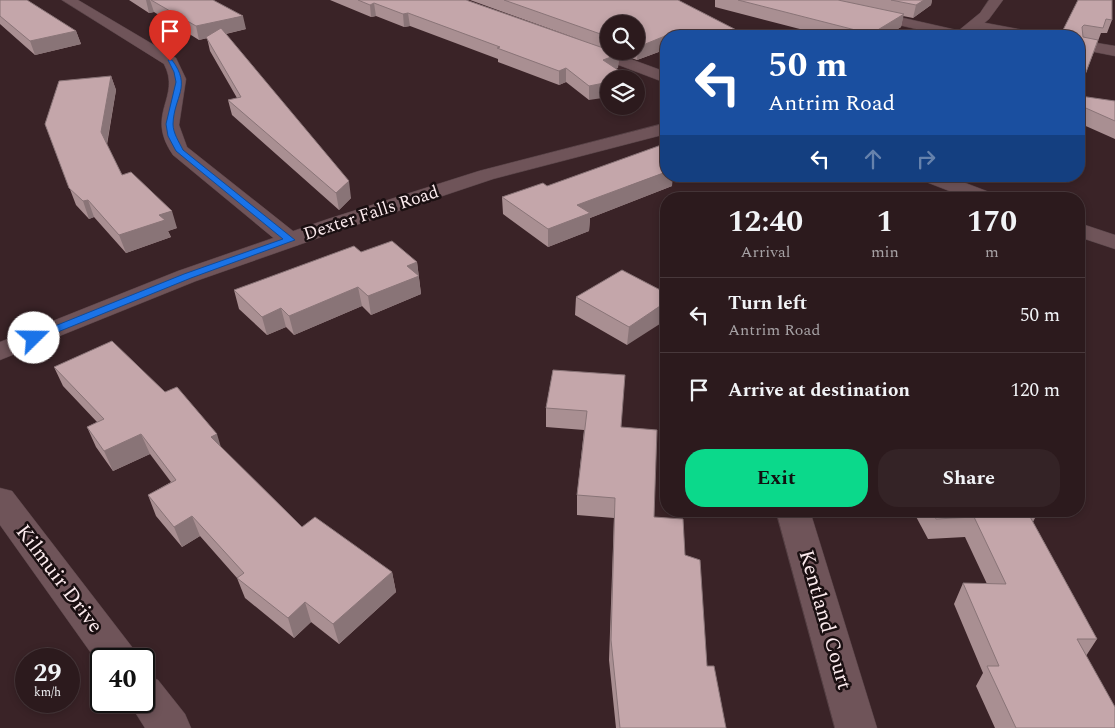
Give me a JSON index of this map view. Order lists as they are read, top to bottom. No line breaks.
{"streets":{"street":["Dexter Falls Road","Kilmuir Drive","Kentland Court"]},"page":{"turn":["50 m","Antrim Road"],"eta":["12:40","Arrival","1","min","170","m"],"list":[{"name":"Turn left","note":"Antrim Road","value":"50 m"},{"name":"Arrive at destination","value":"120 m"}],"buttons":["Exit","Share"],"speed":"29 km/h","limit":"40"}}
